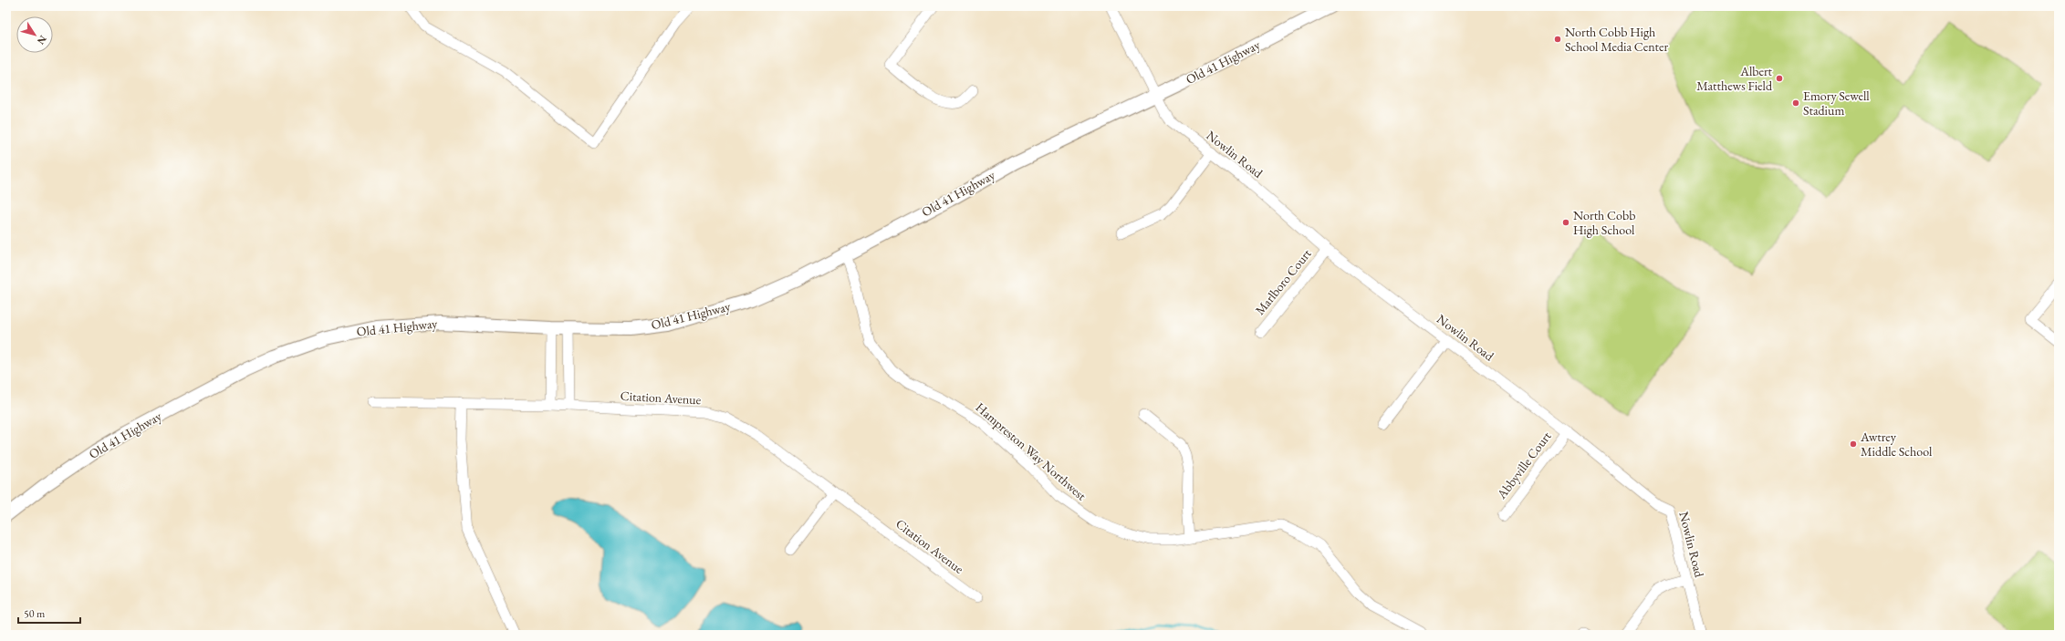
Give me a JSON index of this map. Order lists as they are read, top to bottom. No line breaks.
{"streets":{"main road":["Old 41 Highway"],"street":["Nowlin Road","Marlboro Court","Citation Avenue","Hampreston Way Northwest","Abbyville Court"]},"crossings":[["Old 41 Highway","Nowlin Road"],["Old 41 Highway","Hampreston Way Northwest"],["Nowlin Road","Marlboro Court"],["Nowlin Road","Abbyville Court"]],"places":["North Cobb High School Media Center","Albert Matthews Field","Emory Sewell Stadium","North Cobb High School","Awtrey Middle School"],"scale_bar":"50 m","north":"bottom right"}
